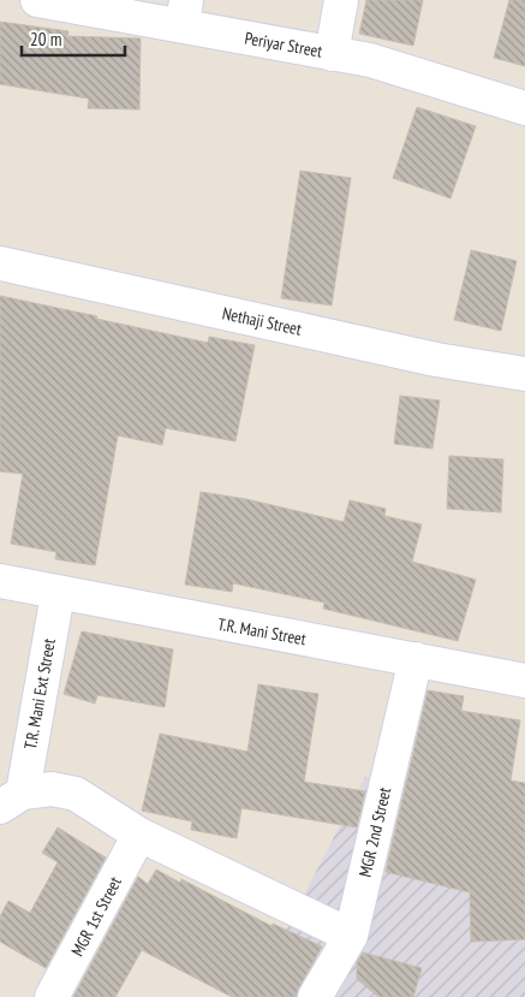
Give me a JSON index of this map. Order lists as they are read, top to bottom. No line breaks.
{"streets":{"street":["Periyar Street","Nethaji Street","T.R. Mani Street","T.R. Mani Ext Street","MGR 2nd Street","MGR 1st Street"]},"crossings":[["T.R. Mani Street","T.R. Mani Ext Street"],["T.R. Mani Street","MGR 2nd Street"]],"scale_bar":"20 m"}
